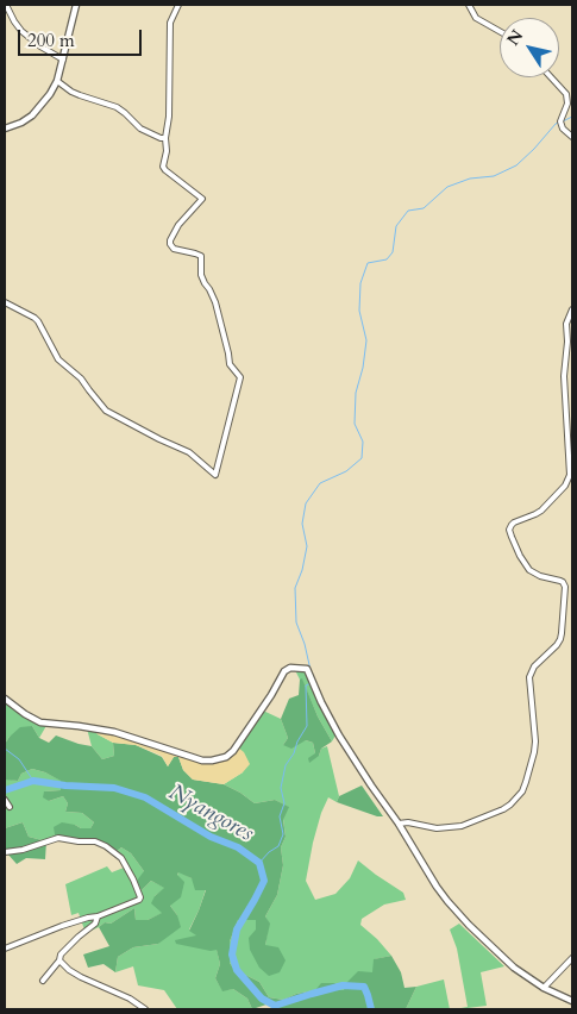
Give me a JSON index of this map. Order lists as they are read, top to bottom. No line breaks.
{"water":["Nyangores"],"scale_bar":"200 m","north":"top left"}
